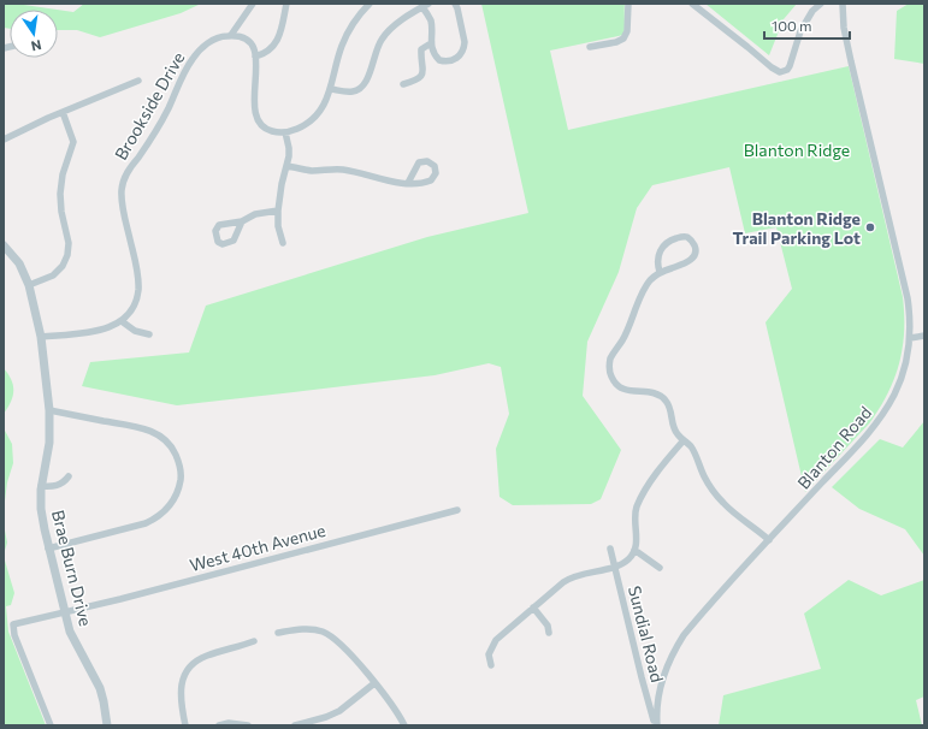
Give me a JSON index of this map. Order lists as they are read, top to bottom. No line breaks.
{"streets":{"street":["Brookside Drive","Blanton Road","West 40th Avenue","Brae Burn Drive","Sundial Road"]},"crossings":[["Blanton Road","Sundial Road"],["West 40th Avenue","Brae Burn Drive"]],"parks":["Blanton Ridge"],"places":["Blanton Ridge Trail Parking Lot"],"scale_bar":"100 m","north":"bottom"}
